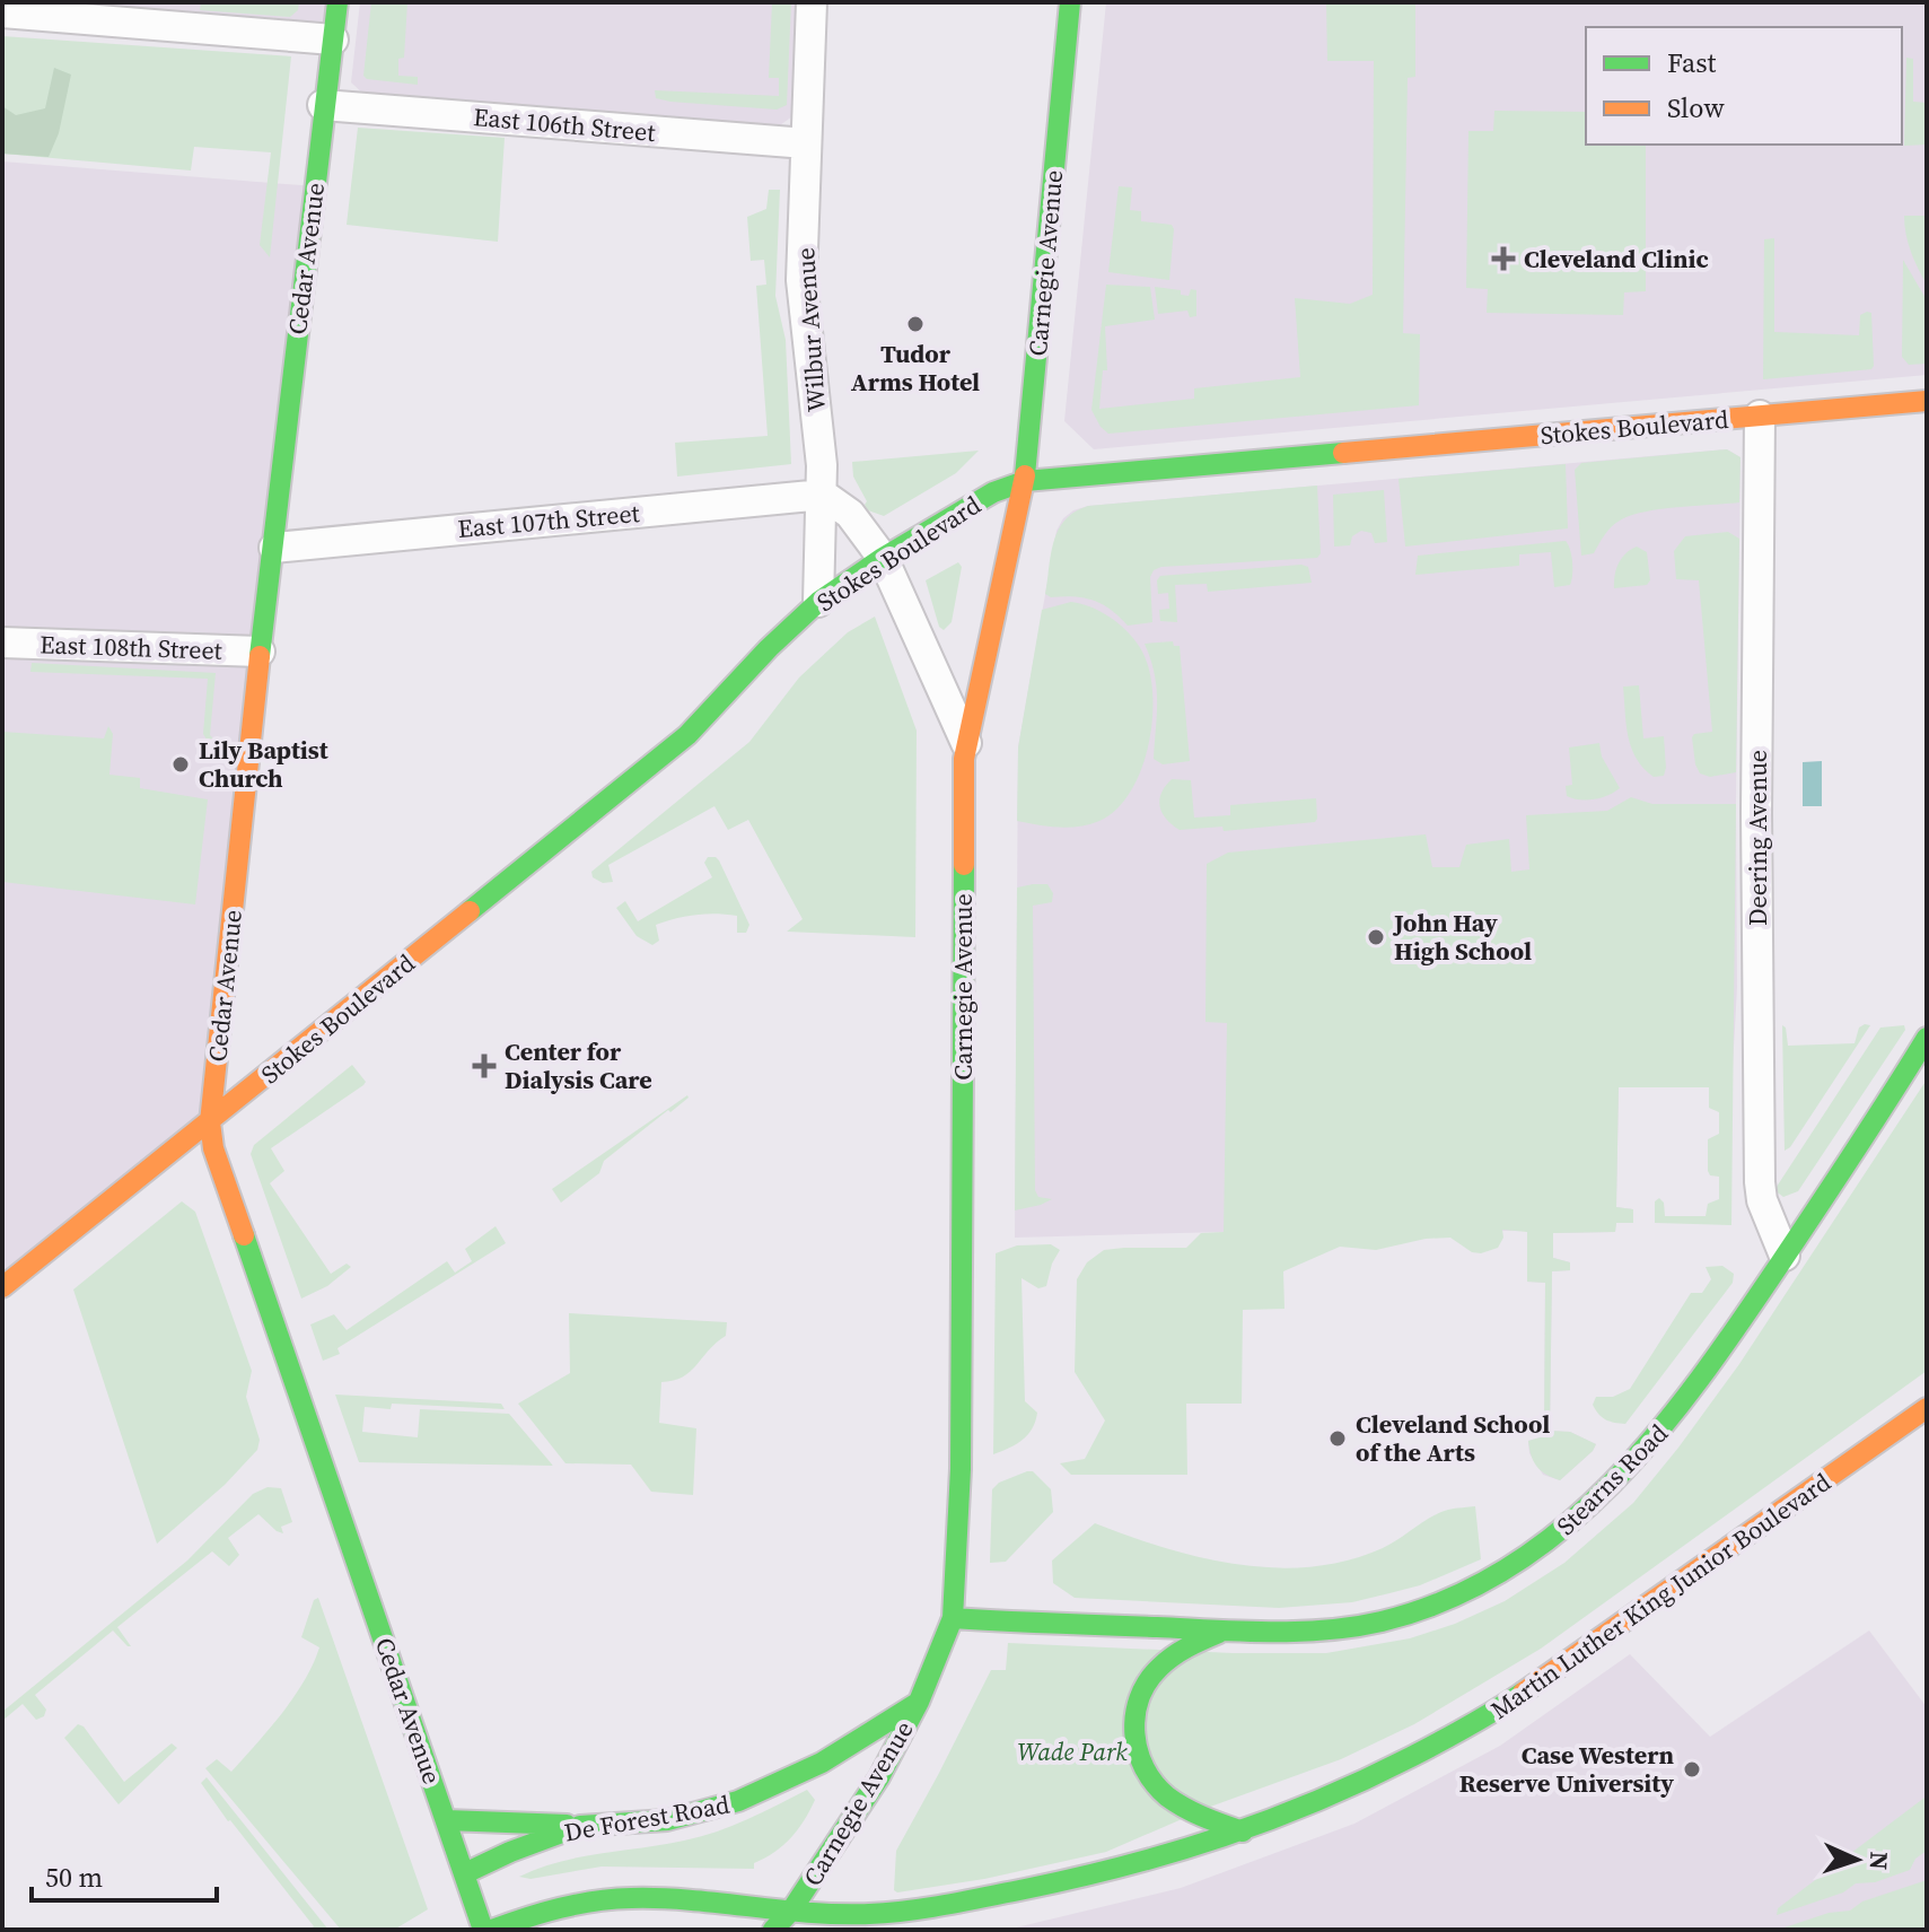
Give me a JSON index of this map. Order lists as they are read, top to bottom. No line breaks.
{"streets":{"main road":["Cedar Avenue","Carnegie Avenue","Stokes Boulevard","Stearns Road","Martin Luther King Junior Boulevard","De Forest Road"],"street":["East 106th Street","Wilbur Avenue","East 107th Street","East 108th Street","Deering Avenue"]},"crossings":[["East 106th Street","Cedar Avenue"],["East 106th Street","Wilbur Avenue"],["Cedar Avenue","Stokes Boulevard"],["Cedar Avenue","East 107th Street"],["Cedar Avenue","East 108th Street"],["Cedar Avenue","De Forest Road"],["Carnegie Avenue","Stokes Boulevard"],["Carnegie Avenue","Stearns Road"],["Carnegie Avenue","Martin Luther King Junior Boulevard"],["Carnegie Avenue","De Forest Road"],["Wilbur Avenue","Stokes Boulevard"],["Wilbur Avenue","East 107th Street"],["Stokes Boulevard","Deering Avenue"],["Deering Avenue","Stearns Road"]],"parks":["Wade Park"],"places":{"health":["Cleveland Clinic","Center for Dialysis Care"],"other":["Tudor Arms Hotel","Lily Baptist Church","John Hay High School","Cleveland School of the Arts","Case Western Reserve University"]},"legend":["Fast","Slow"],"scale_bar":"50 m","north":"right"}
